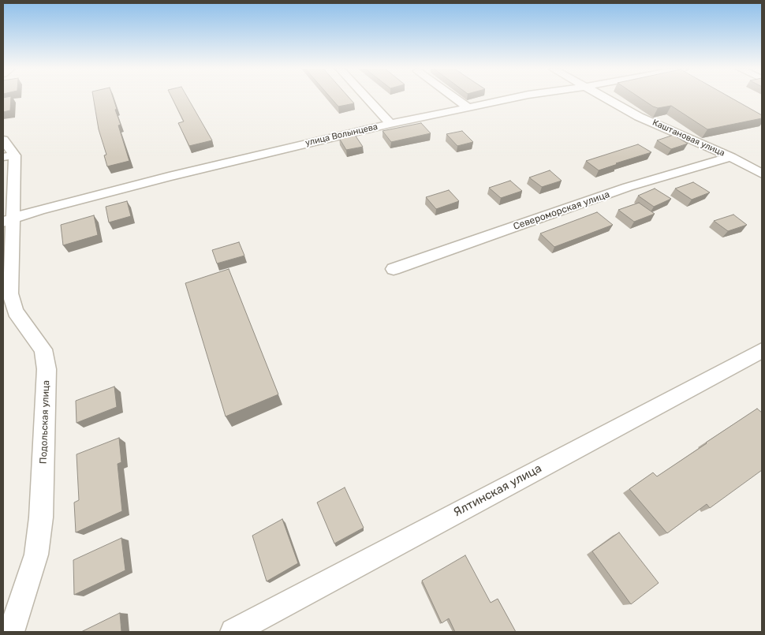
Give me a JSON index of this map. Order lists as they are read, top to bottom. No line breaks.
{"streets":{"street":["улица Волынцева","Каштановая улица","Североморская улица","Подольская улица","Ялтинская улица"]},"crossings":[["улица Волынцева","Подольская улица"],["Каштановая улица","Североморская улица"]]}
